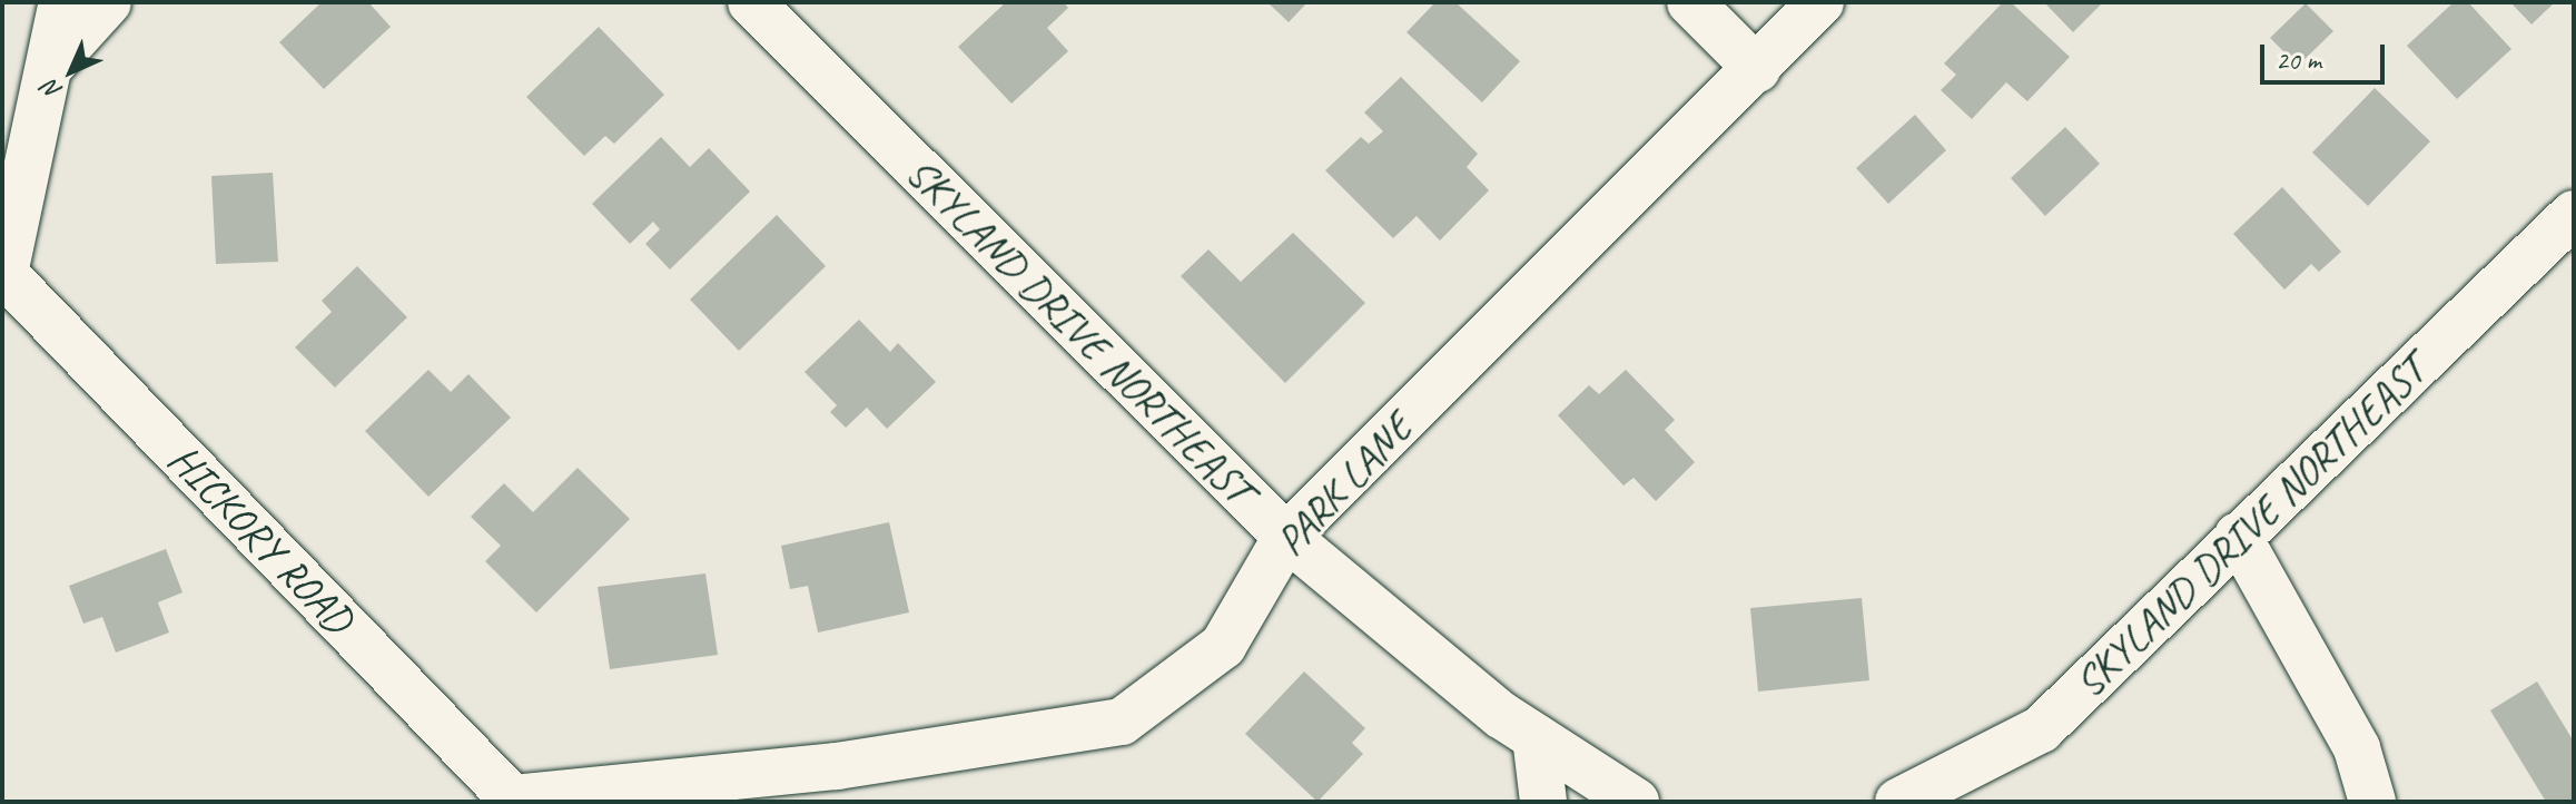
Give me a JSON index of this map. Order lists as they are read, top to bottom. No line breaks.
{"streets":{"street":["SKYLAND DRIVE NORTHEAST","PARK LANE","HICKORY ROAD"]},"crossings":[["SKYLAND DRIVE NORTHEAST","PARK LANE"],["PARK LANE","HICKORY ROAD"]],"scale_bar":"20 m","north":"bottom left"}
